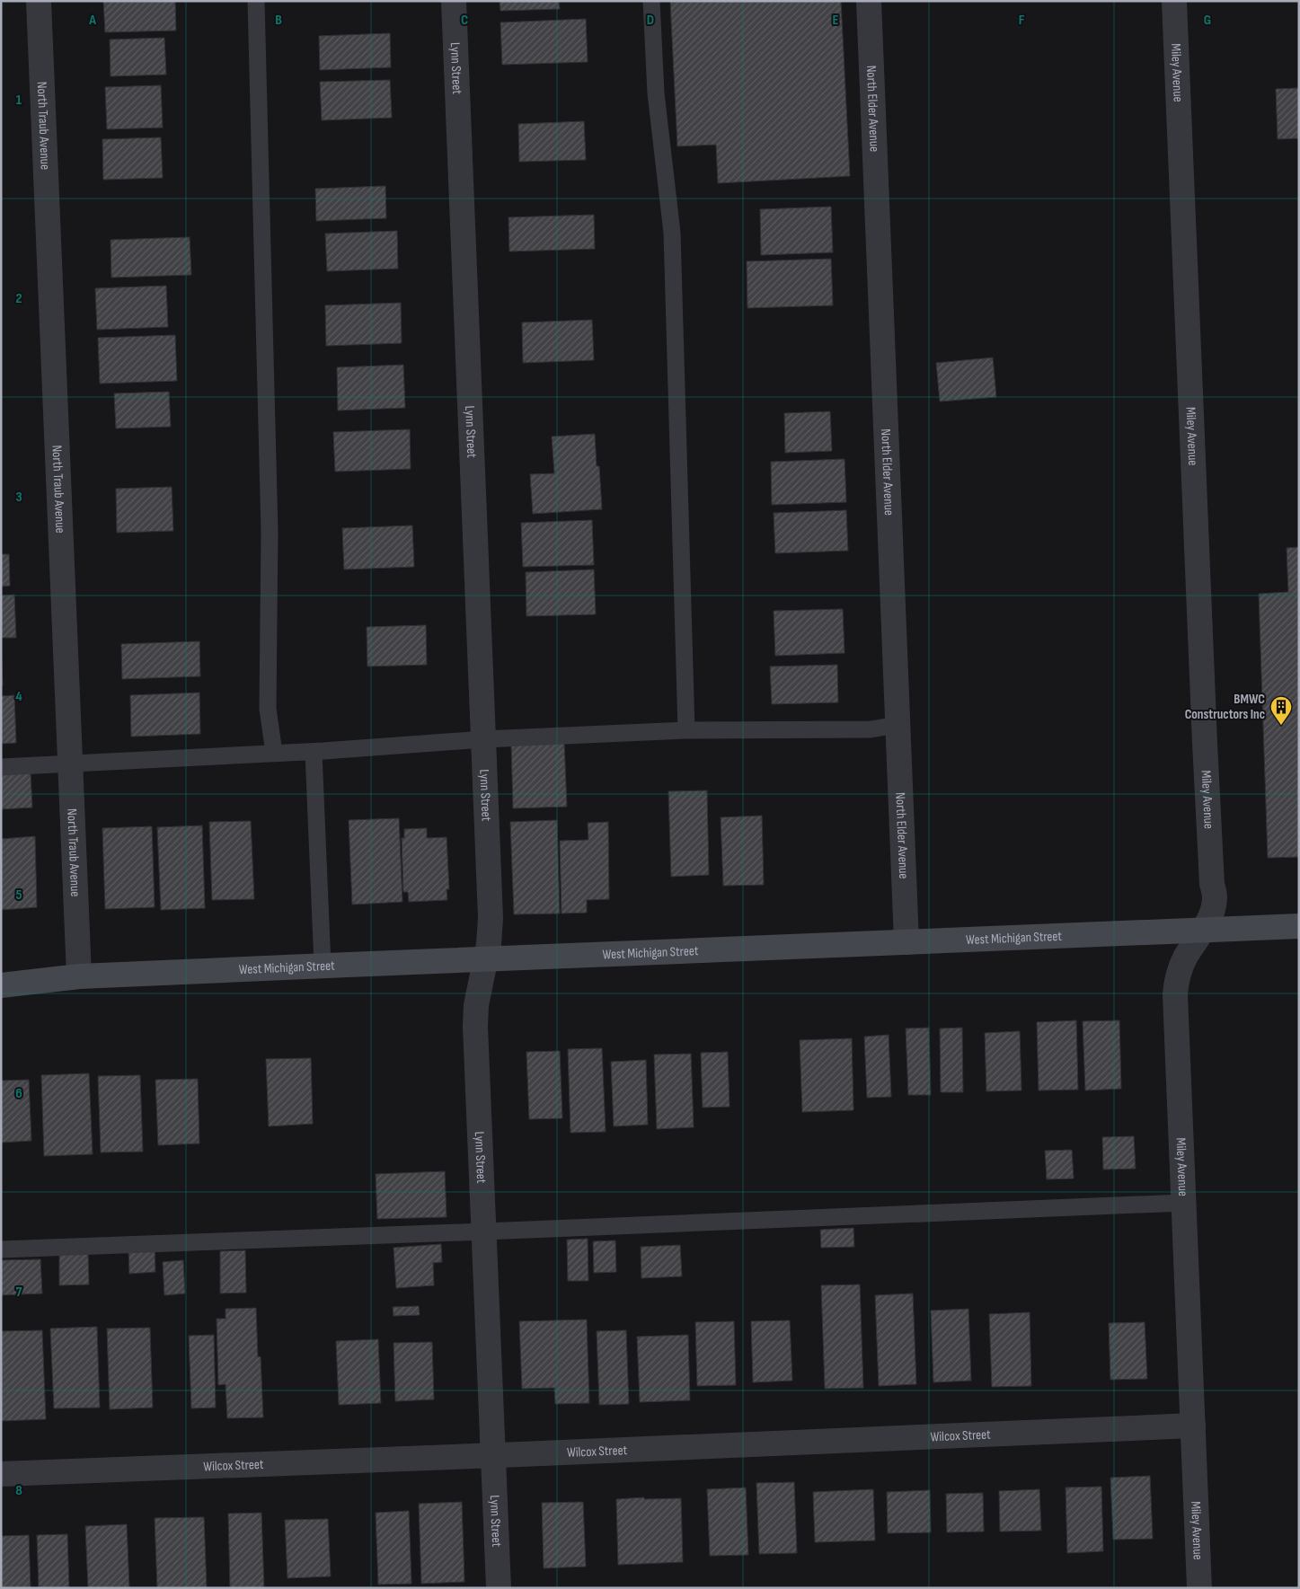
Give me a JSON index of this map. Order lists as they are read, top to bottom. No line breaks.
{"streets":{"main road":["West Michigan Street"],"street":["Lynn Street","Miley Avenue","North Elder Avenue","North Traub Avenue","Wilcox Street"]},"crossings":[["Lynn Street","West Michigan Street"],["Lynn Street","Wilcox Street"],["Miley Avenue","West Michigan Street"],["Miley Avenue","Wilcox Street"],["North Elder Avenue","West Michigan Street"],["North Traub Avenue","West Michigan Street"]],"places":{"building":["BMWC Constructors Inc"]},"grid":{"columns":["A","B","C","D","E","F","G"],"rows":["1","2","3","4","5","6","7","8"]}}
